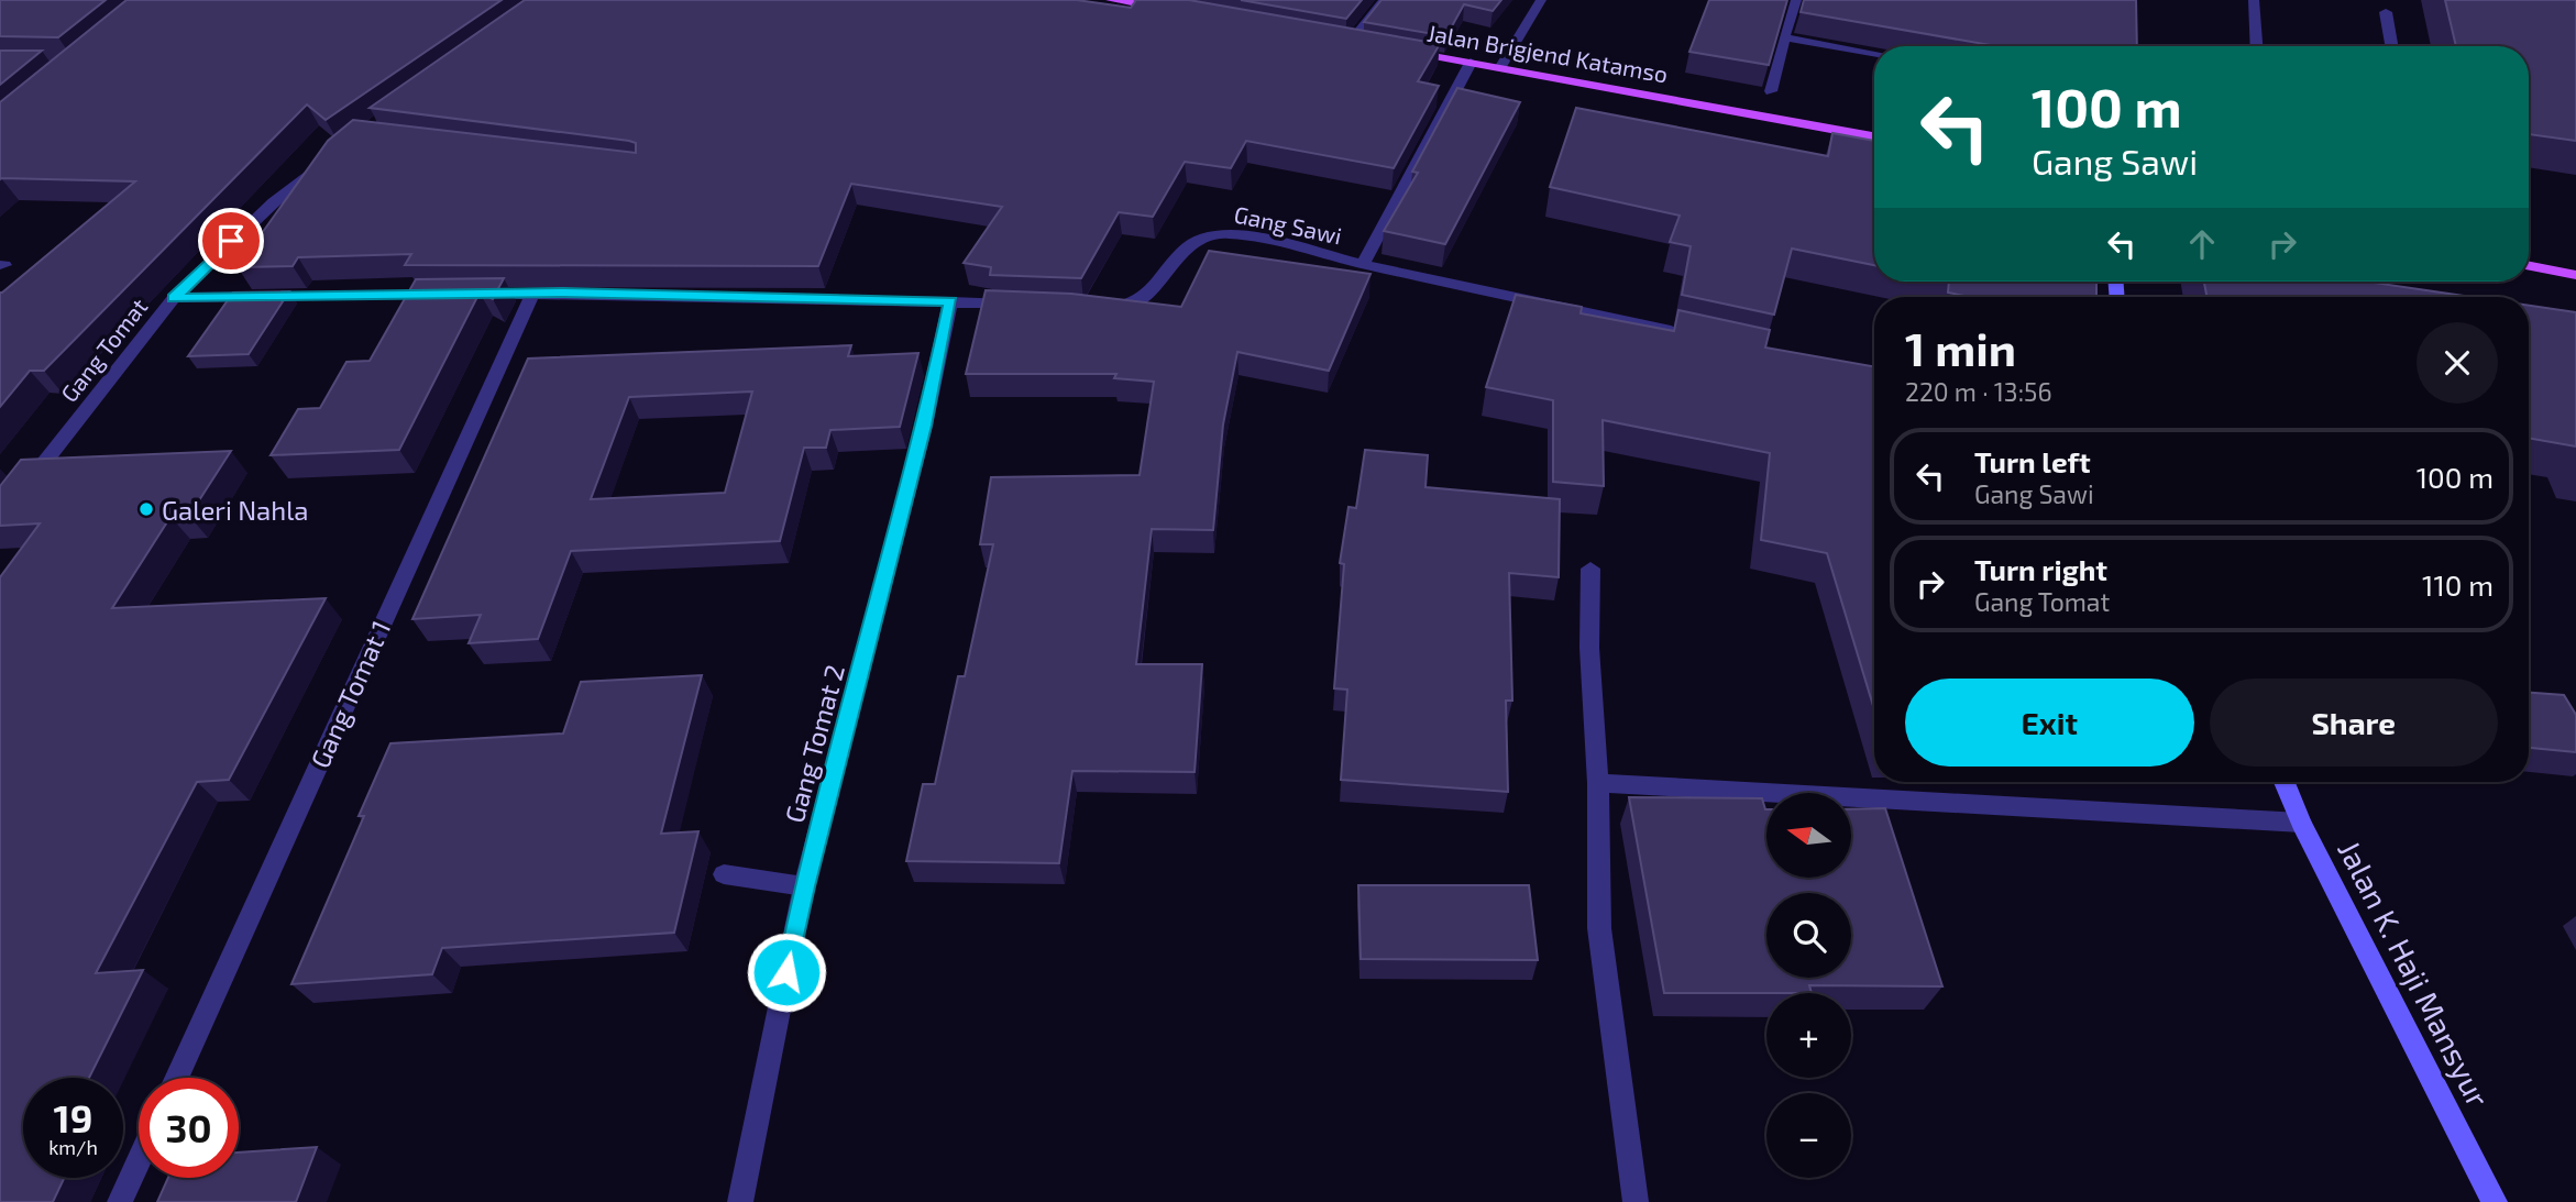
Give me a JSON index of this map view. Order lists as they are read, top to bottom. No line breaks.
{"streets":{"main road":["Jalan Brigjend Katamso"],"street":["Gang Sawi","Gang Tomat","Gang Tomat 1","Gang Tomat 2","Jalan K. Haji Mansyur"]},"crossings":[["Jalan Brigjend Katamso","Gang Sawi"]],"places":["Galeri Nahla"],"north":"left","page":{"turn":["100 m","Gang Sawi"],"heading":["1 min","220 m · 13:56"],"list":[{"name":"Turn left","note":"Gang Sawi","value":"100 m"},{"name":"Turn right","note":"Gang Tomat","value":"110 m"}],"buttons":["Exit","Share"],"map_buttons":["+","−"],"speed":"19 km/h","limit":"30"}}
